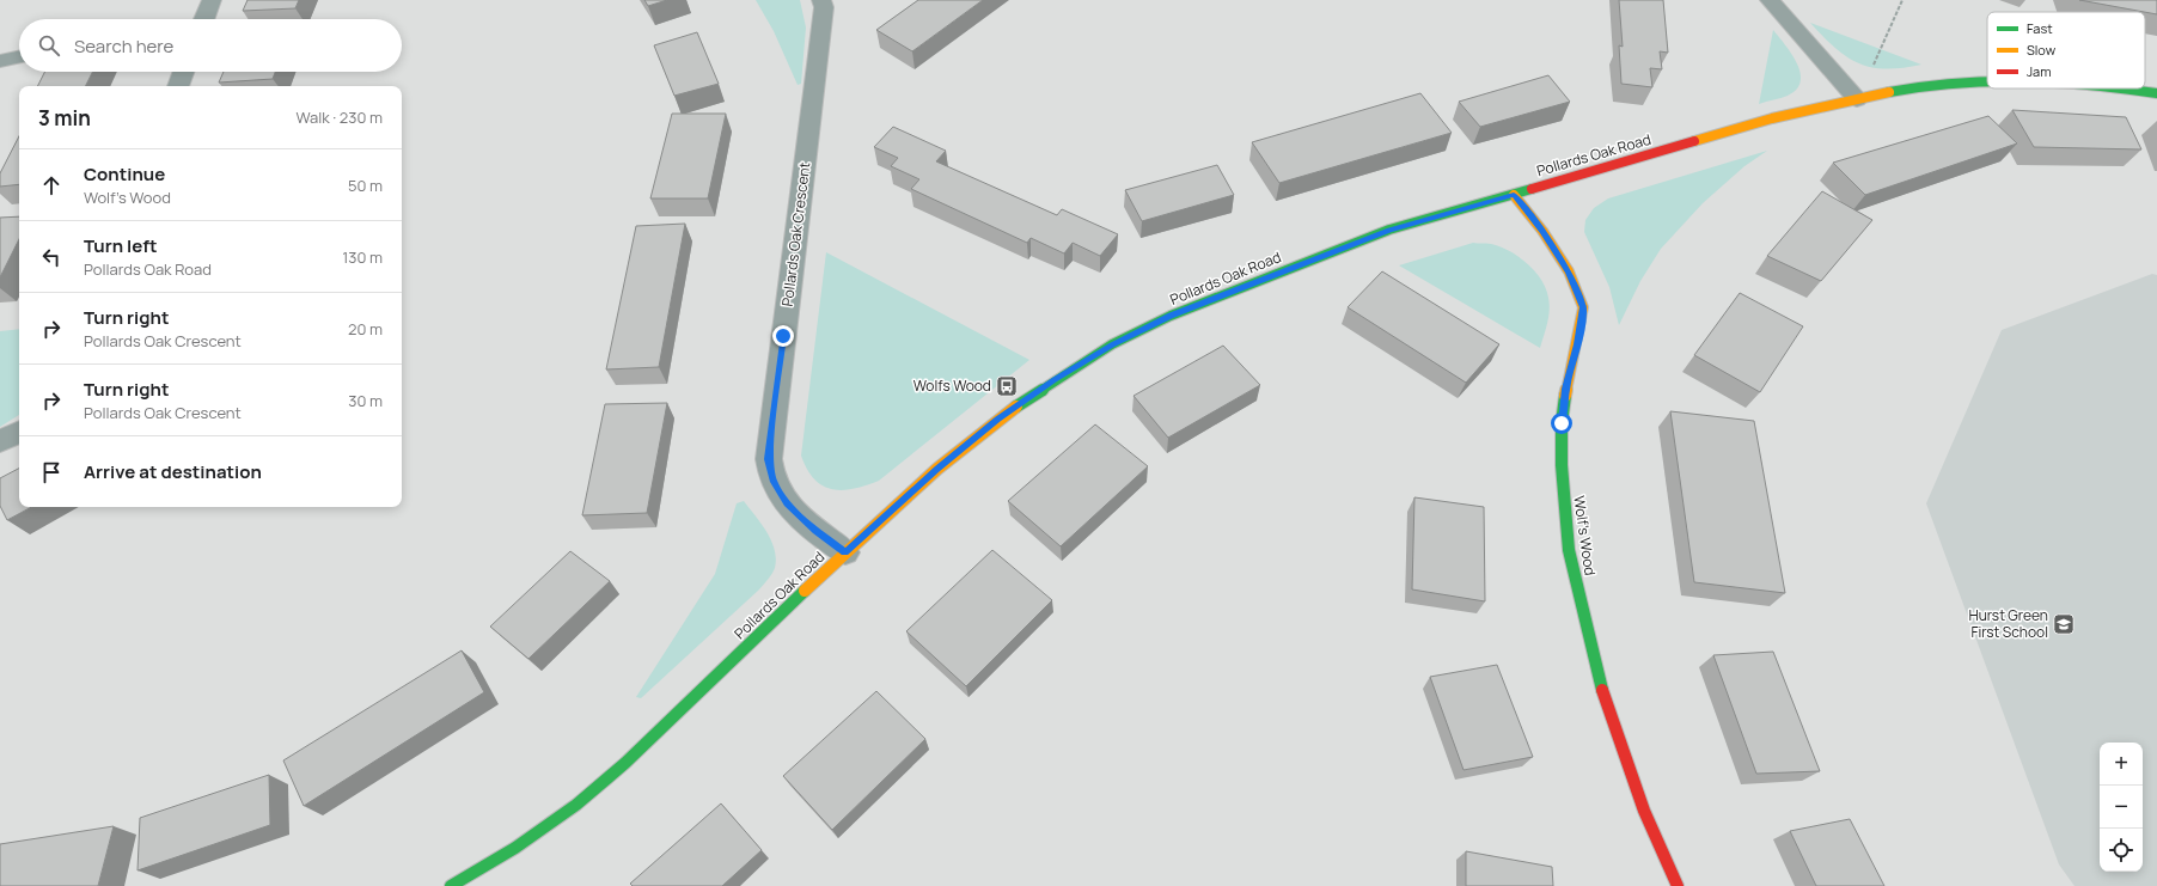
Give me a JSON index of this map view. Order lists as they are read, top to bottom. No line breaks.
{"streets":{"street":["Pollards Oak Road","Pollards Oak Crescent","Wolf's Wood"]},"crossings":[["Pollards Oak Road","Pollards Oak Crescent"],["Pollards Oak Road","Wolf's Wood"]],"places":{"bus stop":["Wolfs Wood"],"school or university":["Hurst Green First School"]},"legend":["Fast","Slow","Jam"],"page":{"search":"Search here","heading":["3 min","Walk · 230 m"],"list":[["Continue","Wolf's Wood","50 m"],["Turn left","Pollards Oak Road","130 m"],["Turn right","Pollards Oak Crescent","20 m"],["Turn right","Pollards Oak Crescent","30 m"],"Arrive at destination"],"map_buttons":["+","−"]}}
